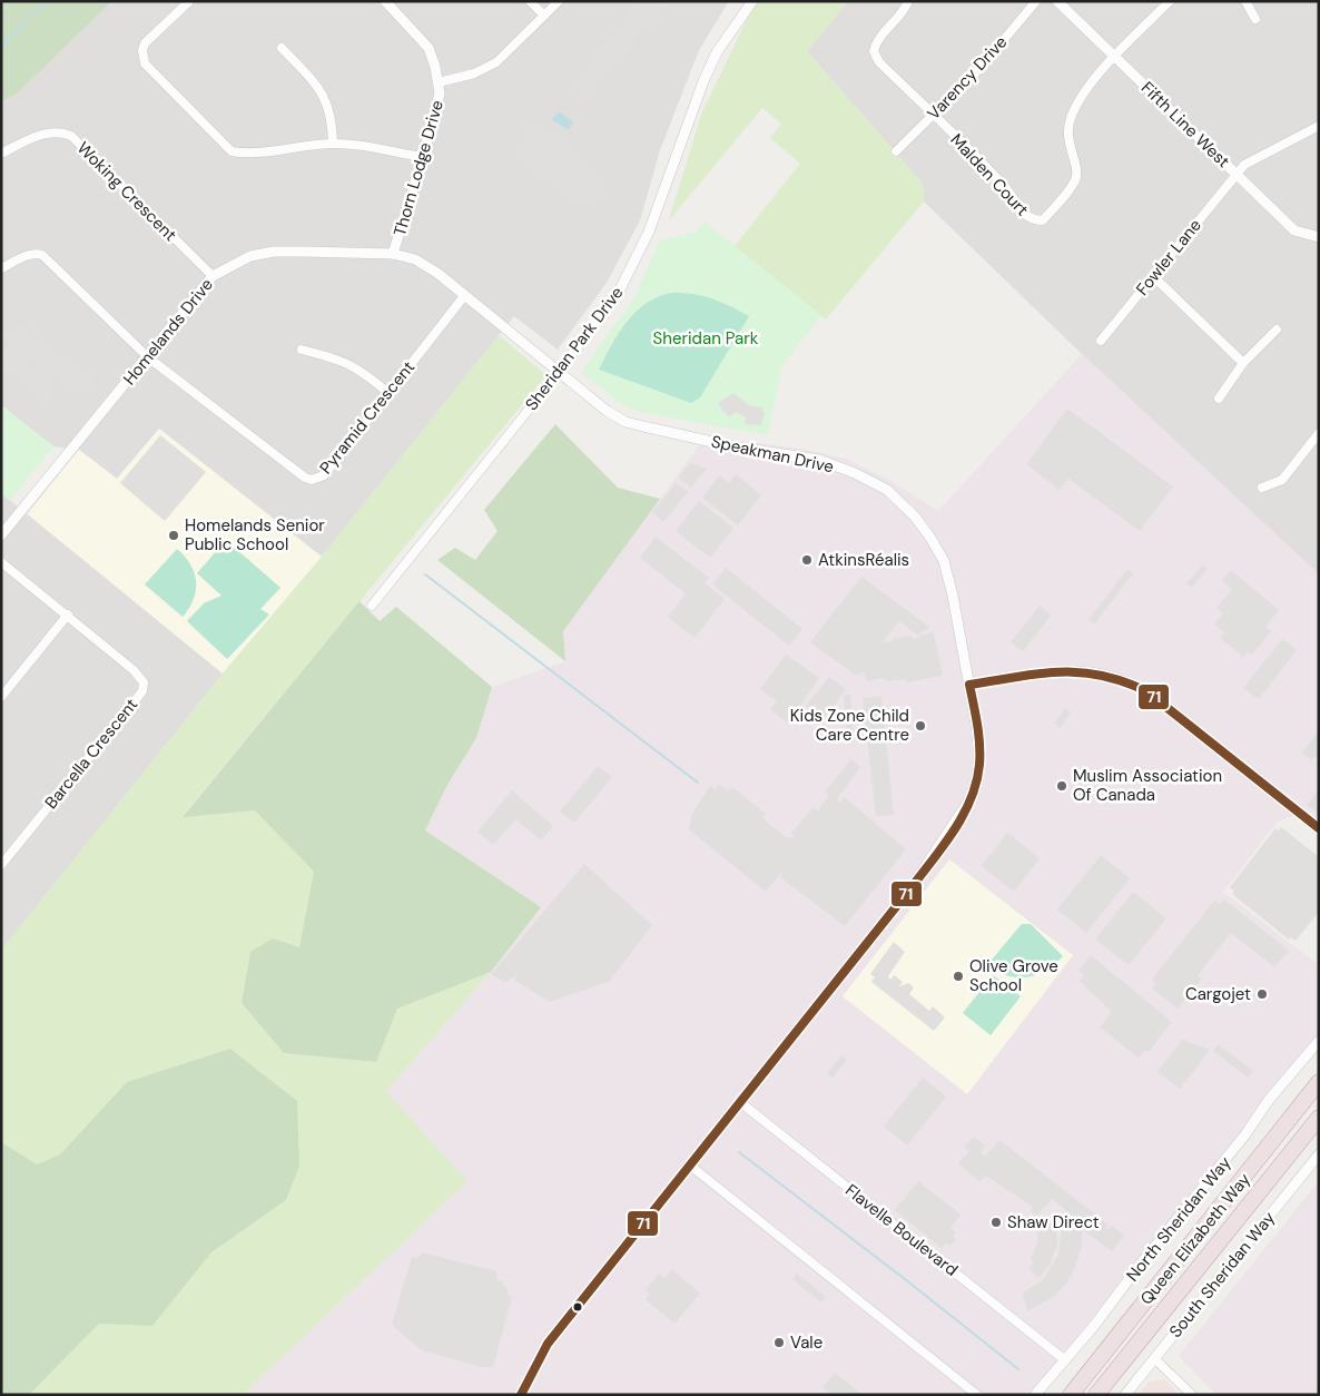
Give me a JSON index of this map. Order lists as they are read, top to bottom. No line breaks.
{"streets":{"highway":["Queen Elizabeth Way"],"street":["Varency Drive","Fifth Line West","Thorn Lodge Drive","Malden Court","Woking Crescent","Fowler Lane","Homelands Drive","Sheridan Park Drive","Pyramid Crescent","Speakman Drive","Barcella Crescent","North Sheridan Way","Flavelle Boulevard","South Sheridan Way"]},"crossings":[["Varency Drive","Malden Court"],["Fifth Line West","Malden Court"],["Fifth Line West","Fowler Lane"],["Thorn Lodge Drive","Homelands Drive"],["Woking Crescent","Homelands Drive"],["Homelands Drive","Sheridan Park Drive"],["Homelands Drive","Pyramid Crescent"],["Homelands Drive","Speakman Drive"],["Sheridan Park Drive","Speakman Drive"],["Speakman Drive","Flavelle Boulevard"],["North Sheridan Way","Flavelle Boulevard"]],"parks":["Sheridan Park"],"places":["Homelands Senior Public School","AtkinsRéalis","Kids Zone Child Care Centre","Muslim Association Of Canada","Olive Grove School","Cargojet","Shaw Direct","Vale"],"lines":["transit line 71"]}
